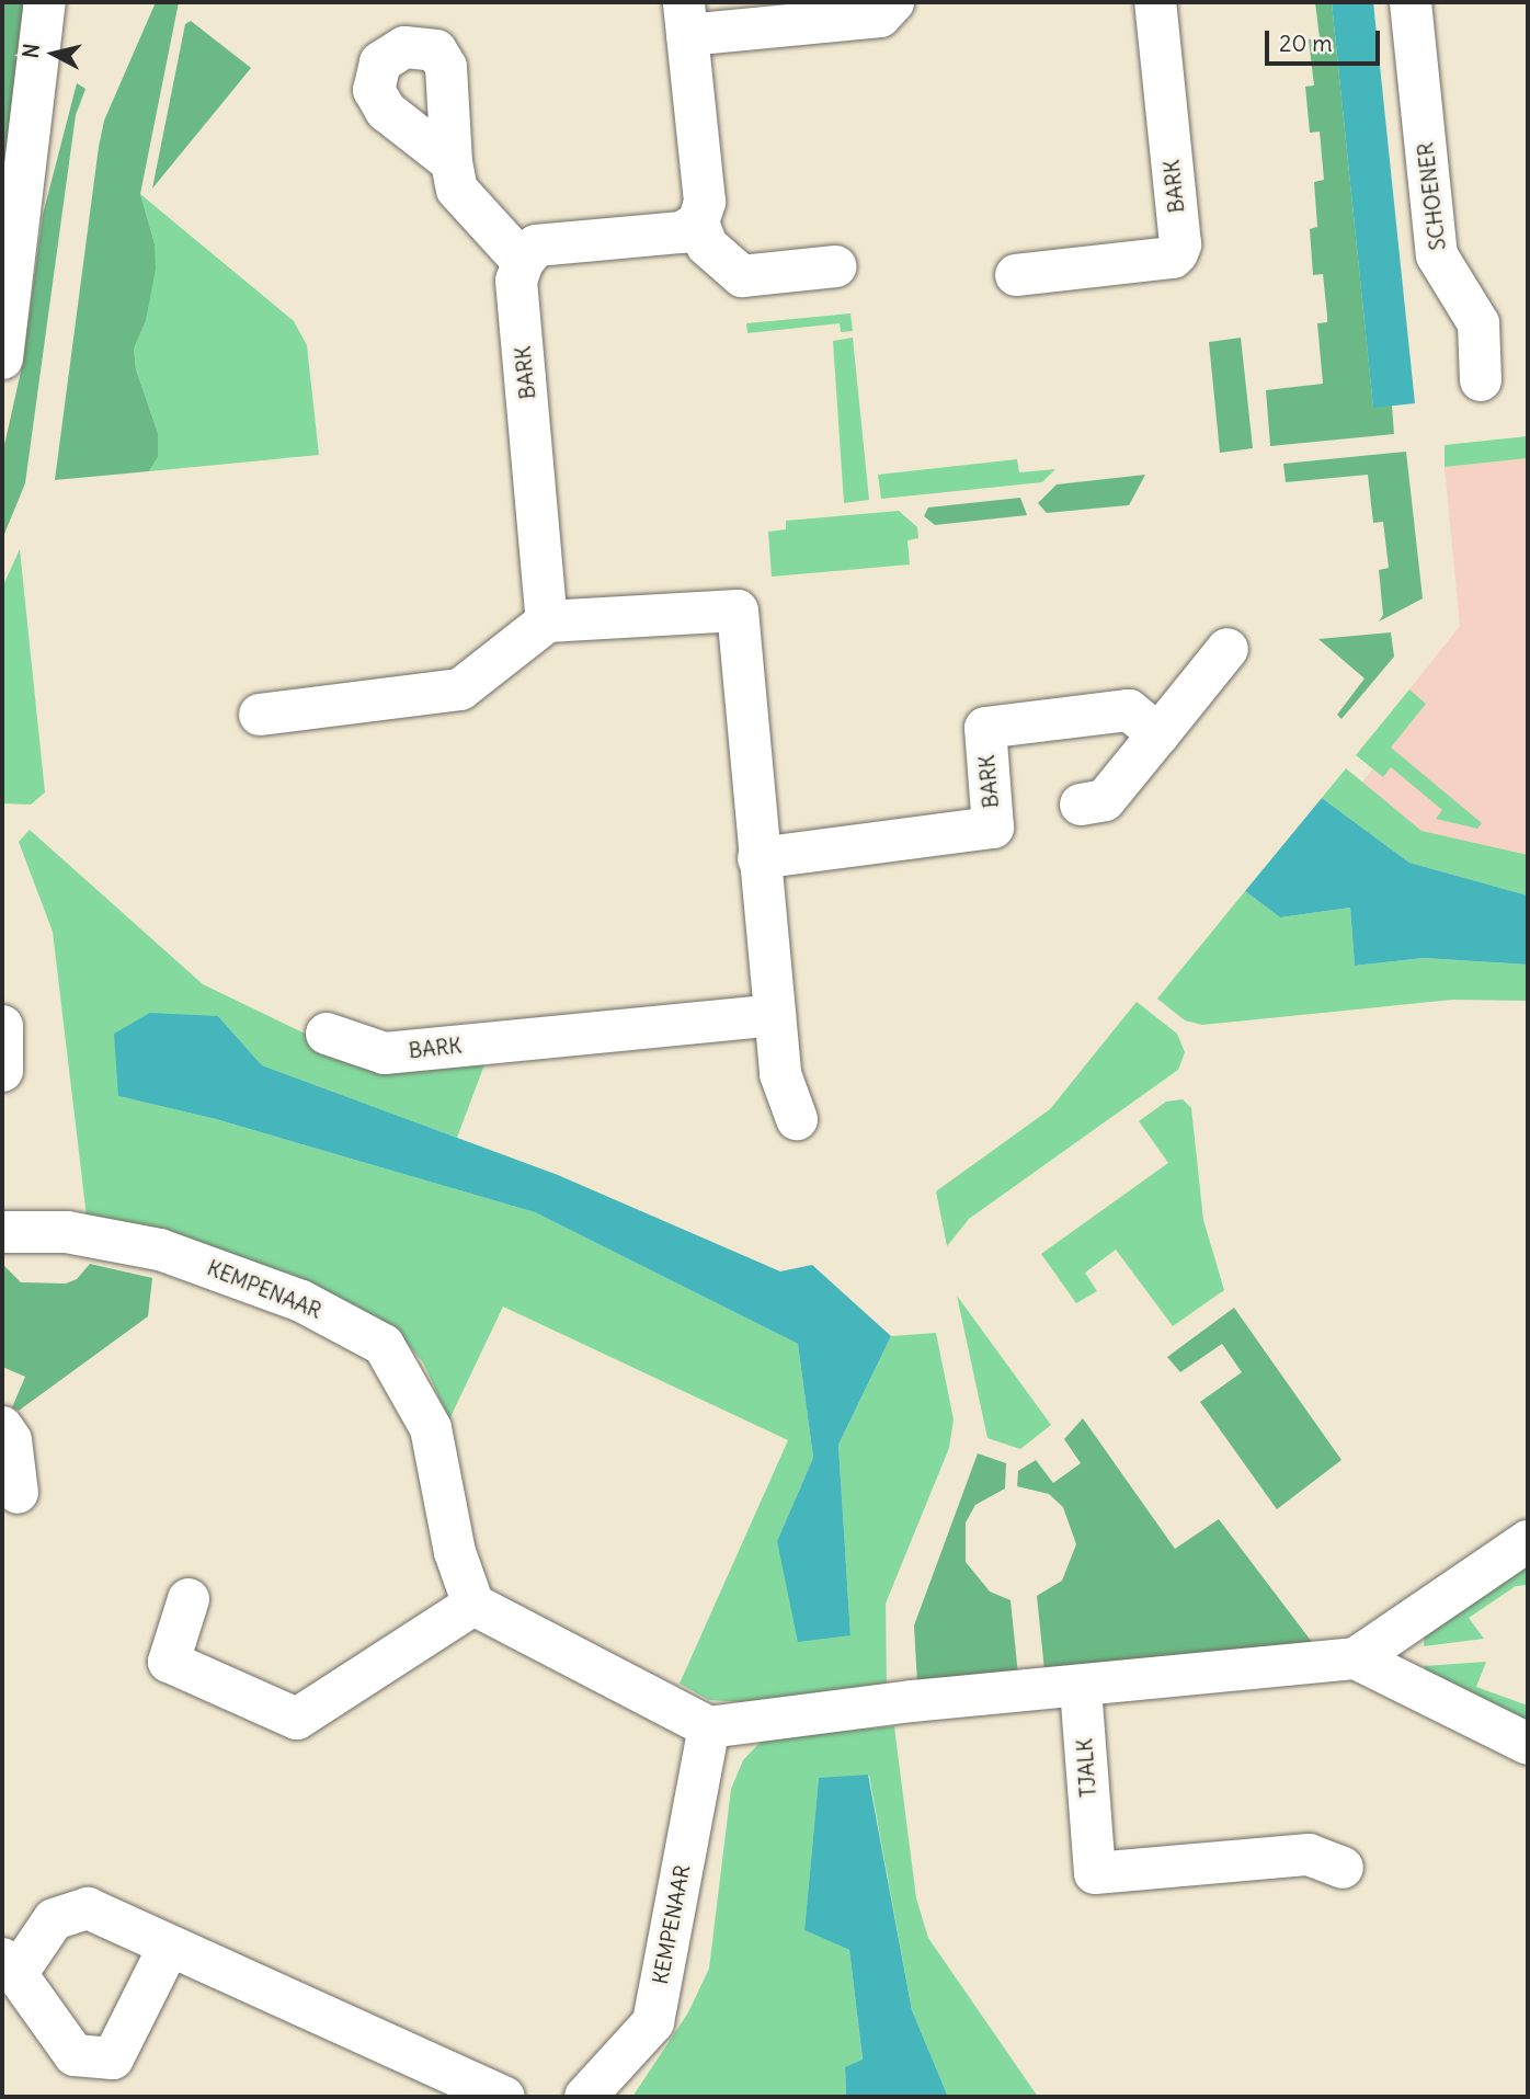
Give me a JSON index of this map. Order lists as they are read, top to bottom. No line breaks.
{"streets":{"street":["BARK","SCHOENER","KEMPENAAR","TJALK"]},"scale_bar":"20 m","north":"left"}
